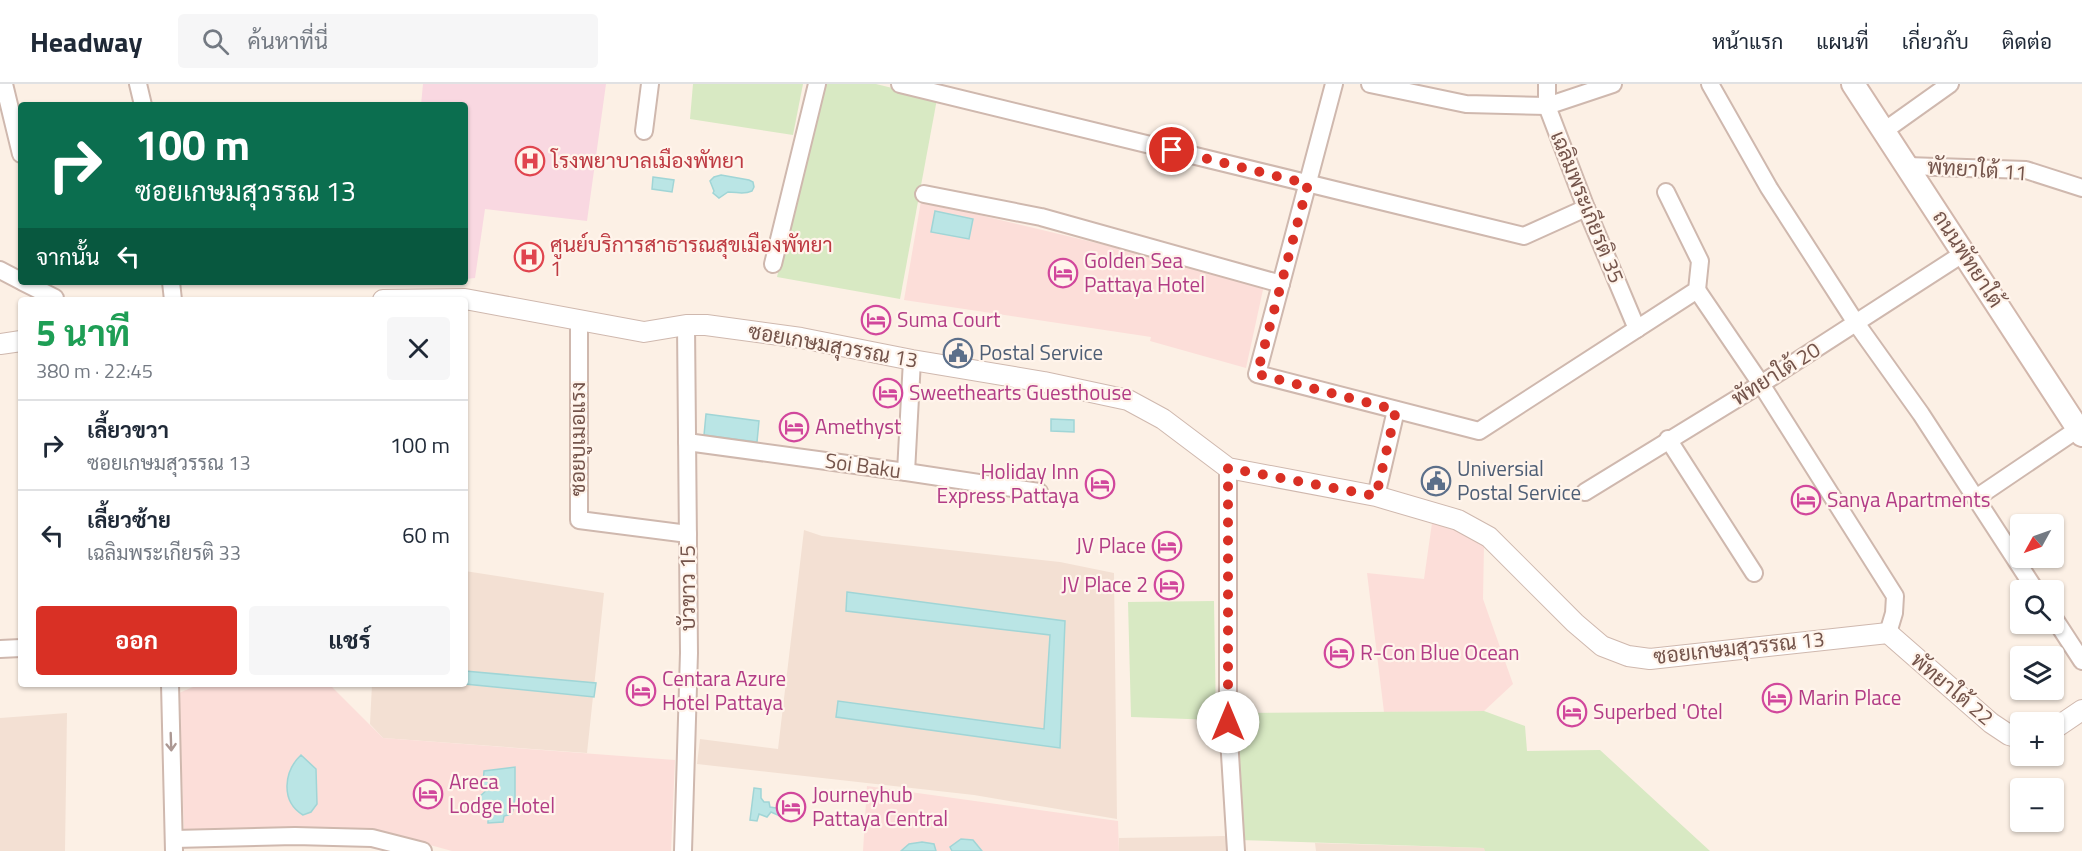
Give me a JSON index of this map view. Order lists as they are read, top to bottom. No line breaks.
{"streets":{"main road":["ถนนพัทยาใต้"],"street":["พัทยาใต้ 11","เฉลิมพระเกียรติ 35","ซอยเกษมสุวรรณ 13","พัทยาใต้ 20","ซอยบูเมอแรง","Soi Baku","บัวขาว 15","พัทยาใต้ 22"]},"crossings":[["พัทยาใต้ 11","ถนนพัทยาใต้"],["ถนนพัทยาใต้","พัทยาใต้ 20"],["ซอยเกษมสุวรรณ 13","ซอยบูเมอแรง"],["ซอยเกษมสุวรรณ 13","บัวขาว 15"],["ซอยเกษมสุวรรณ 13","พัทยาใต้ 22"],["ซอยบูเมอแรง","บัวขาว 15"],["Soi Baku","บัวขาว 15"]],"places":{"hospital":["โรงพยาบาลเมืองพัทยา","ศูนย์บริการสาธารณสุขเมืองพัทยา 1"],"hotel":["Golden Sea Pattaya Hotel","Suma Court","Sweethearts Guesthouse","Amethyst","Holiday Inn Express Pattaya","Sanya Apartments","JV Place","JV Place 2","R-Con Blue Ocean","Centara Azure Hotel Pattaya","Marin Place","Superbed 'Otel","Areca Lodge Hotel","Journeyhub Pattaya Central"],"public building":["Postal Service","Universial Postal Service"]},"north":"bottom left","page":{"header":"Headway","search":"ค้นหาที่นี่","nav":["หน้าแรก","แผนที่","เกี่ยวกับ","ติดต่อ"],"turn":["100 m","ซอยเกษมสุวรรณ 13"],"then":"จากนั้น","heading":["5 นาที","380 m · 22:45"],"list":[{"name":"เลี้ยวขวา","note":"ซอยเกษมสุวรรณ 13","value":"100 m"},{"name":"เลี้ยวซ้าย","note":"เฉลิมพระเกียรติ 33","value":"60 m"}],"map_buttons":["+","−"],"buttons":["ออก","แชร์"]}}
